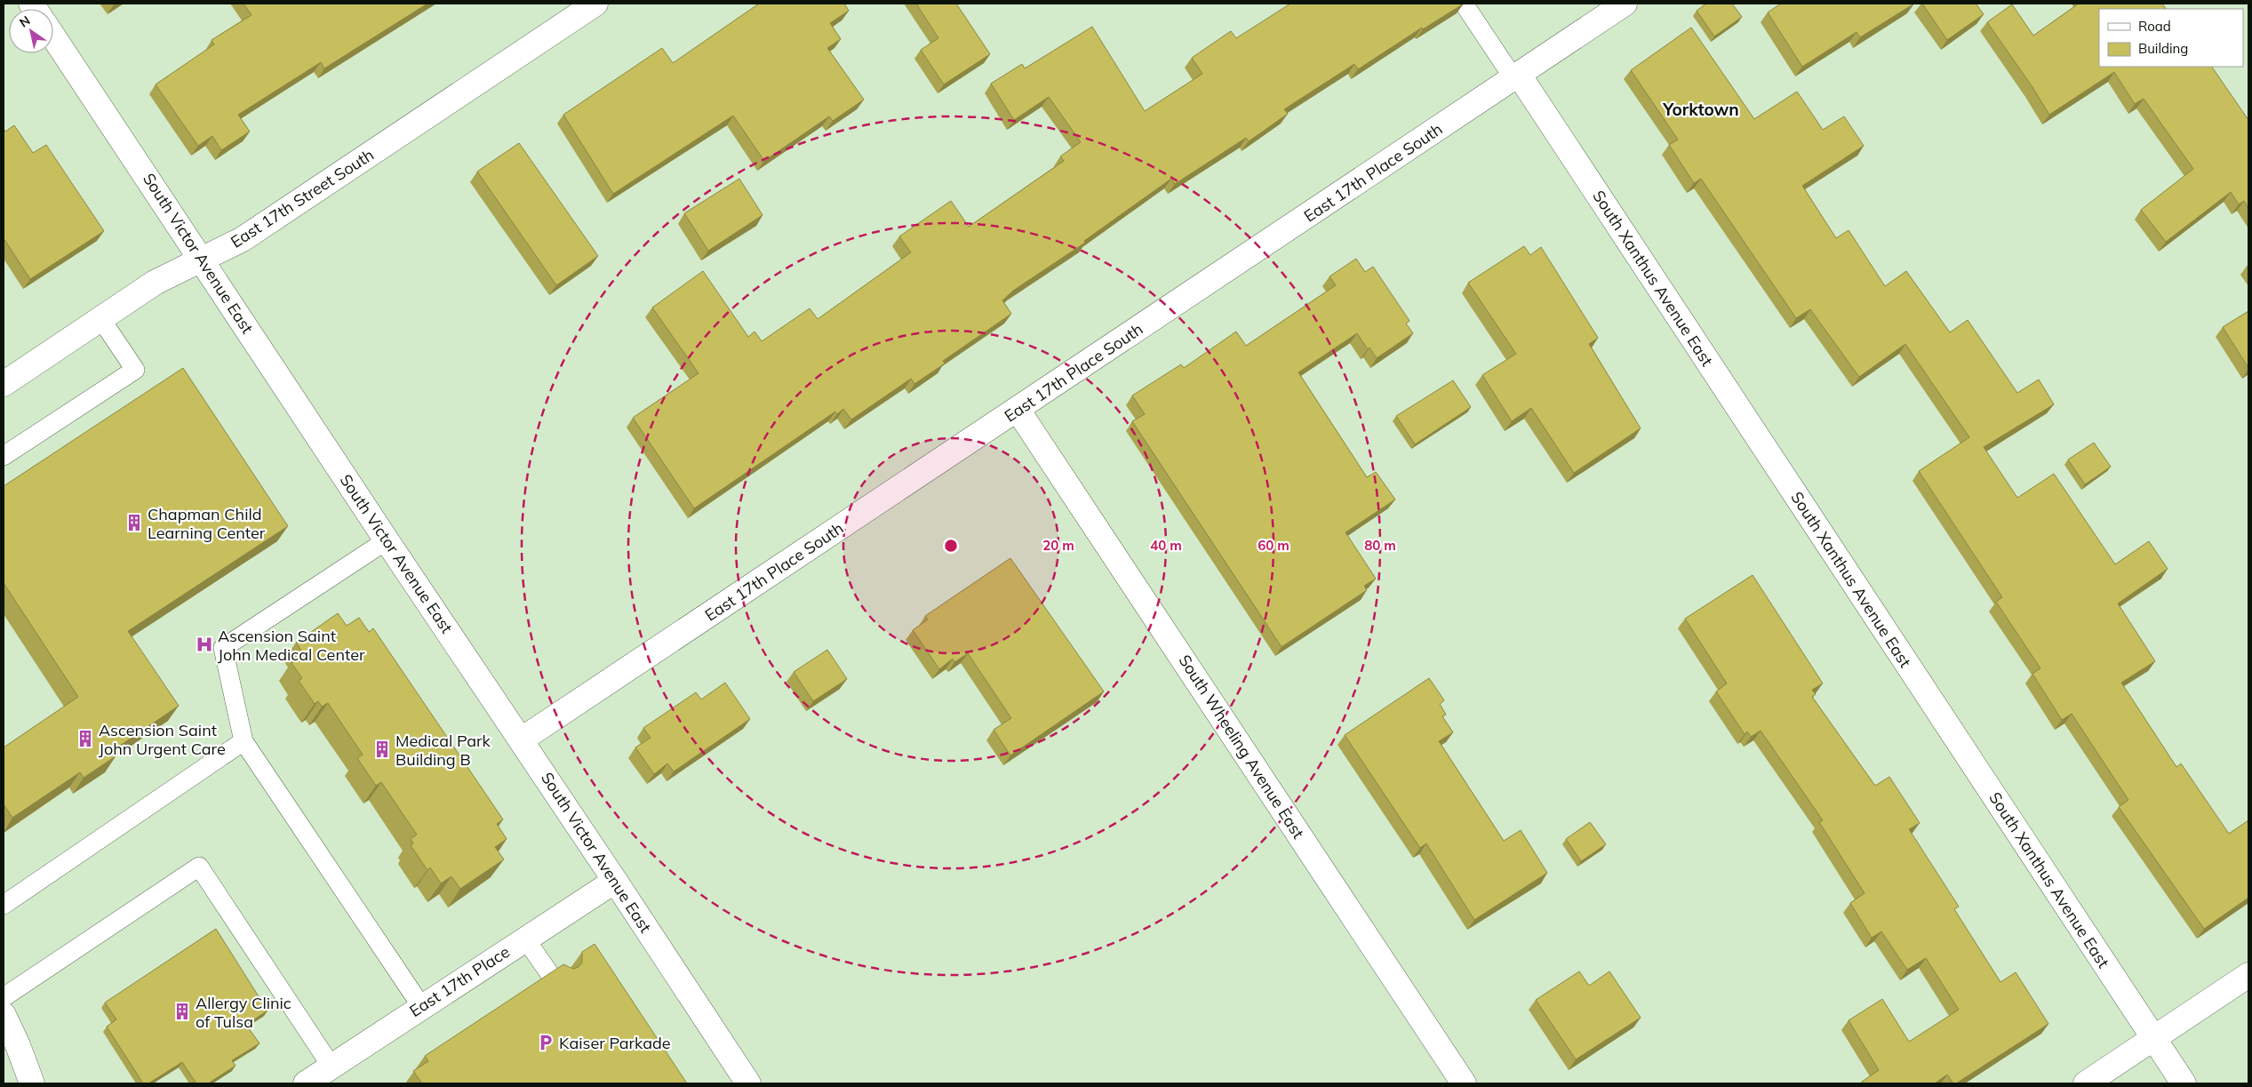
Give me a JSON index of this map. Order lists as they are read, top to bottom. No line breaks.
{"streets":{"street":["East 17th Place South","East 17th Street South","South Victor Avenue East","South Xanthus Avenue East","South Wheeling Avenue East","East 17th Place"]},"crossings":[["East 17th Place South","South Victor Avenue East"],["East 17th Place South","South Xanthus Avenue East"],["East 17th Place South","South Wheeling Avenue East"],["East 17th Street South","South Victor Avenue East"],["South Victor Avenue East","East 17th Place"]],"districts":["Yorktown"],"places":{"building":["Chapman Child Learning Center","Ascension Saint John Urgent Care","Medical Park Building B","Allergy Clinic of Tulsa"],"hospital":["Ascension Saint John Medical Center"],"parking":["Kaiser Parkade"]},"legend":["Road","Building"],"north":"top left","rings":["20 m","40 m","60 m","80 m"]}
